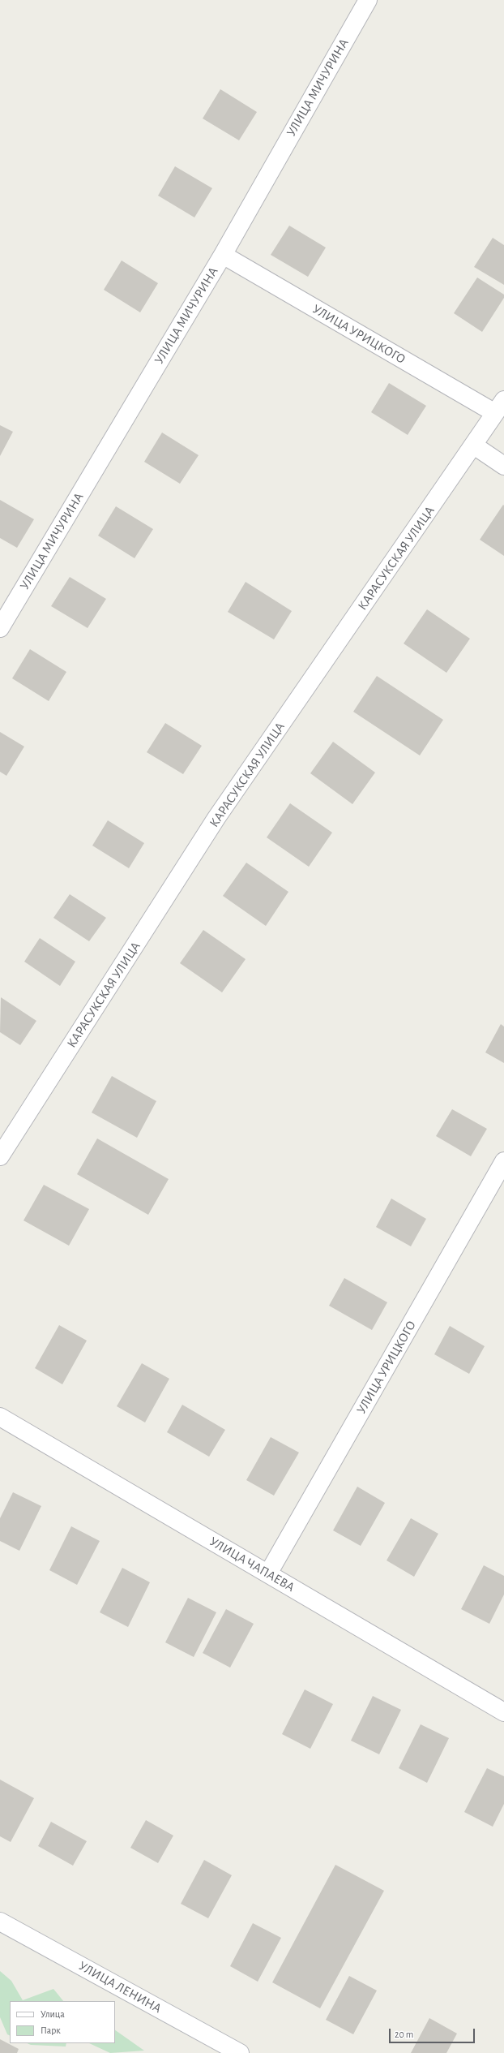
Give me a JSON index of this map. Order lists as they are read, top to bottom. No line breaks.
{"streets":{"street":["УЛИЦА МИЧУРИНА","УЛИЦА УРИЦКОГО","КАРАСУКСКАЯ УЛИЦА","УЛИЦА ЧАПАЕВА","УЛИЦА ЛЕНИНА"]},"crossings":[["УЛИЦА МИЧУРИНА","УЛИЦА УРИЦКОГО"],["УЛИЦА УРИЦКОГО","КАРАСУКСКАЯ УЛИЦА"],["УЛИЦА УРИЦКОГО","УЛИЦА ЧАПАЕВА"]],"legend":["Улица","Парк"],"scale_bar":"20 m"}
